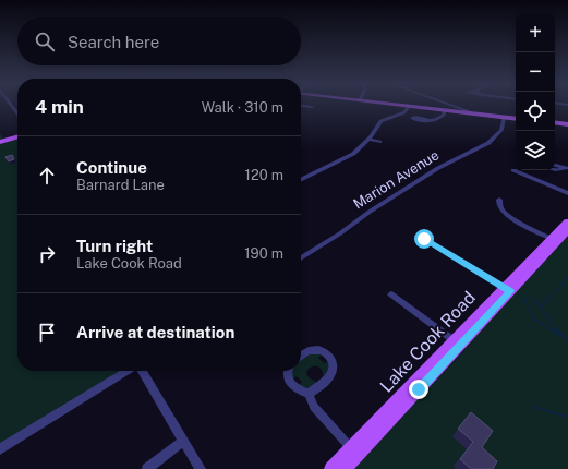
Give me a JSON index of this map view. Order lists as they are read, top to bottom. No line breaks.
{"streets":{"main road":["Lake Cook Road"],"street":["Marion Avenue"]},"page":{"map_buttons":["+","−"],"search":"Search here","heading":["4 min","Walk · 310 m"],"list":[["Continue","Barnard Lane","120 m"],["Turn right","Lake Cook Road","190 m"],"Arrive at destination"]}}
